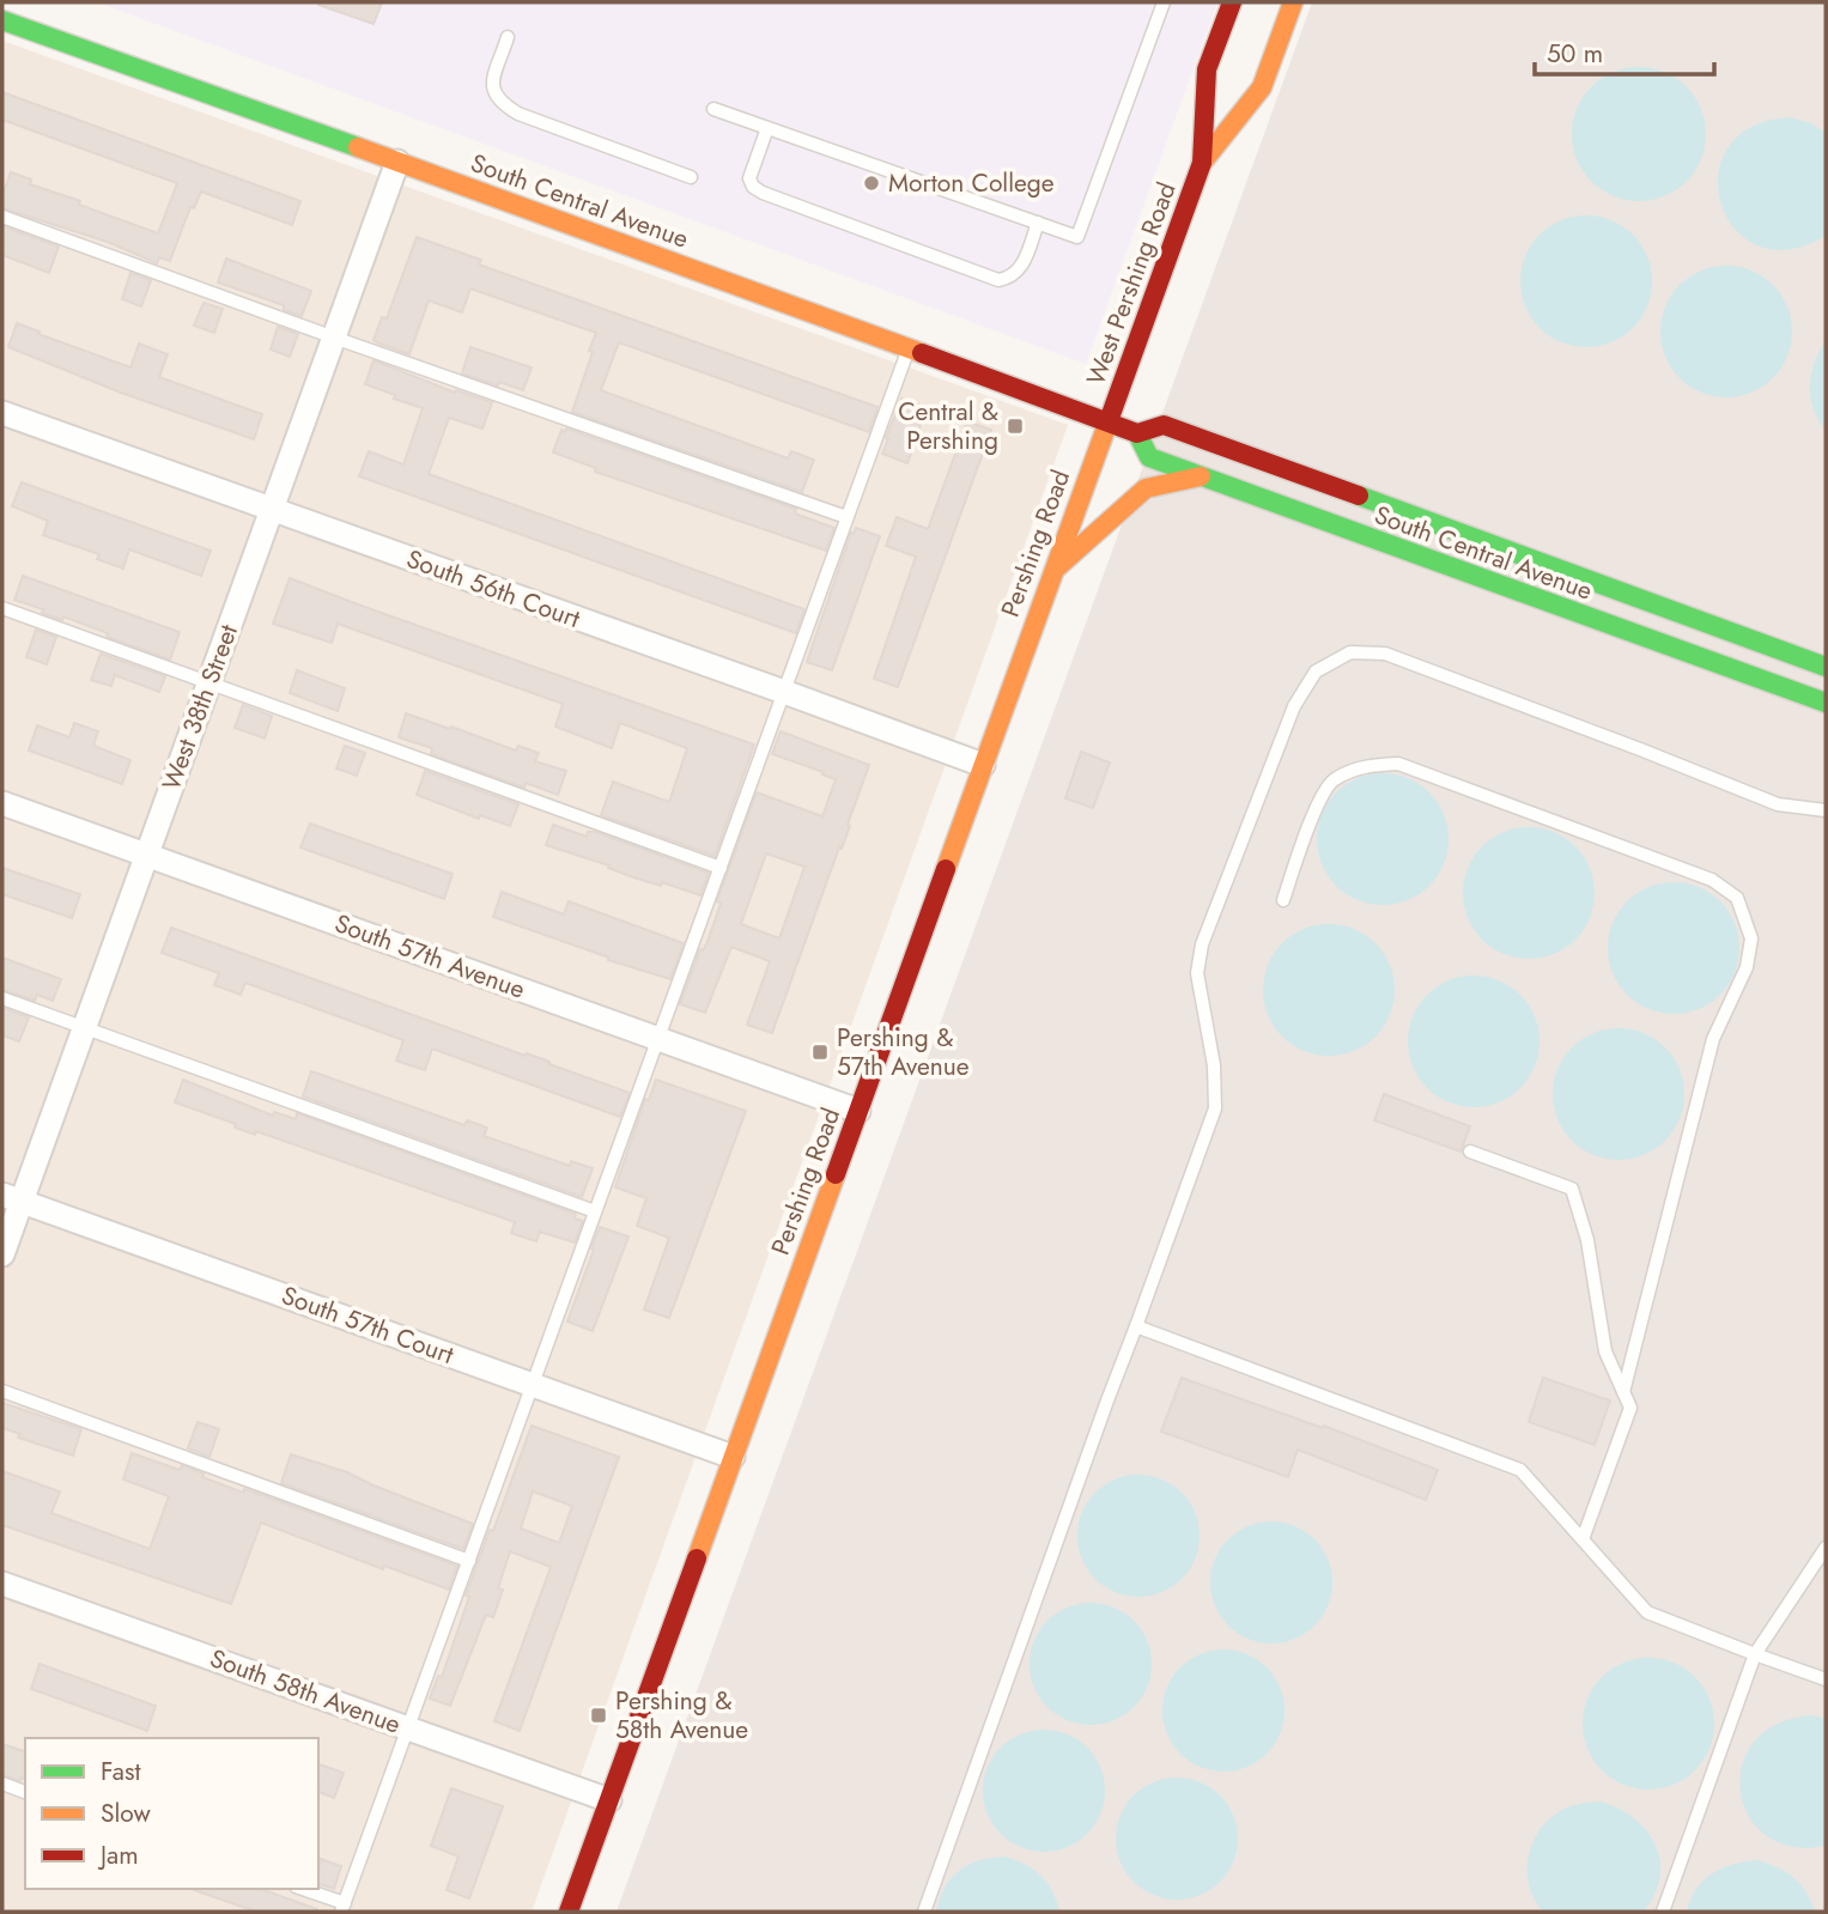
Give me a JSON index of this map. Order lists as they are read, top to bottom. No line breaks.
{"streets":{"main road":["South Central Avenue","West Pershing Road","Pershing Road"],"street":["South 56th Court","West 38th Street","South 57th Avenue","South 57th Court","South 58th Avenue"]},"crossings":[["South Central Avenue","West Pershing Road"],["South Central Avenue","Pershing Road"],["South Central Avenue","West 38th Street"],["West Pershing Road","Pershing Road"],["Pershing Road","South 56th Court"],["Pershing Road","South 57th Avenue"],["Pershing Road","South 57th Court"],["Pershing Road","South 58th Avenue"],["South 56th Court","West 38th Street"],["West 38th Street","South 57th Avenue"],["West 38th Street","South 57th Court"]],"places":{"other":["Morton College"],"transit":["Central & Pershing","Pershing & 57th Avenue","Pershing & 58th Avenue"]},"legend":["Fast","Slow","Jam"],"scale_bar":"50 m"}
